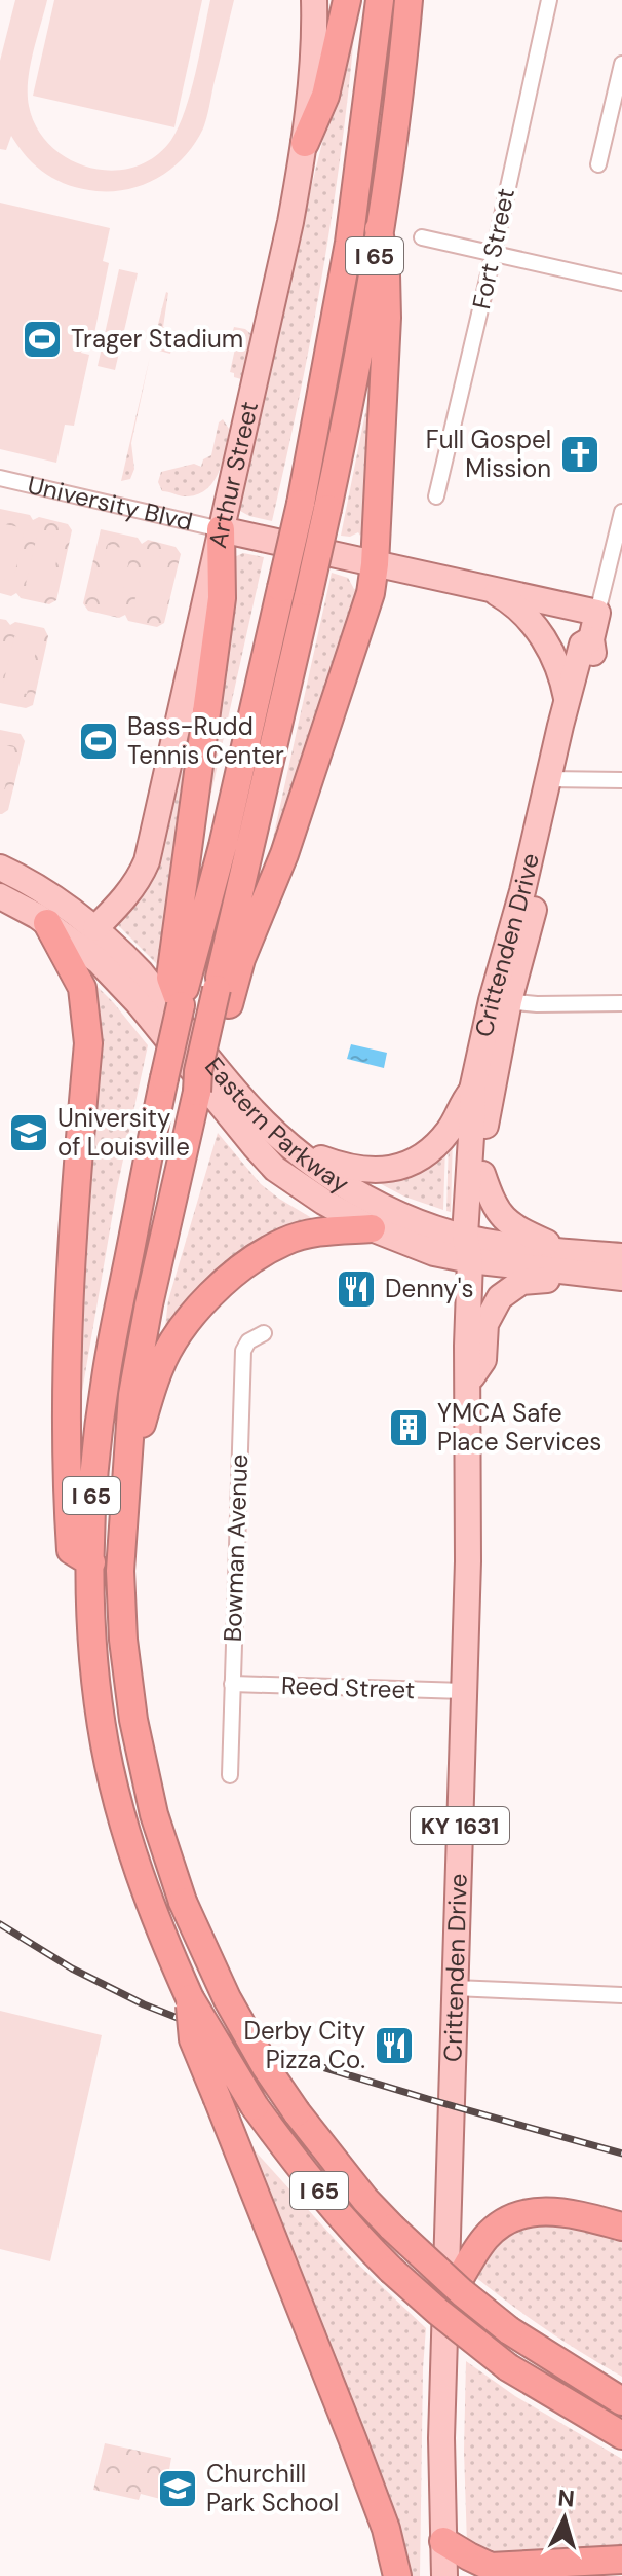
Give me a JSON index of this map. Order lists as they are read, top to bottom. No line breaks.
{"streets":{"highway":["I 65"],"main road":["Arthur Street","Crittenden Drive","Eastern Parkway","KY 1631"],"street":["Fort Street","University Blvd","Bowman Avenue","Reed Street"]},"crossings":[["Arthur Street","University Blvd"],["Arthur Street","Eastern Parkway"],["Crittenden Drive","Eastern Parkway"],["Crittenden Drive","Reed Street"],["Bowman Avenue","Reed Street"]],"places":{"sports":["Trager Stadium","Bass-Rudd Tennis Center"],"church":["Full Gospel Mission"],"school or university":["University of Louisville","Churchill Park School"],"restaurant":["Denny's","Derby City Pizza Co."],"building":["YMCA Safe Place Services"]},"north":"top"}
